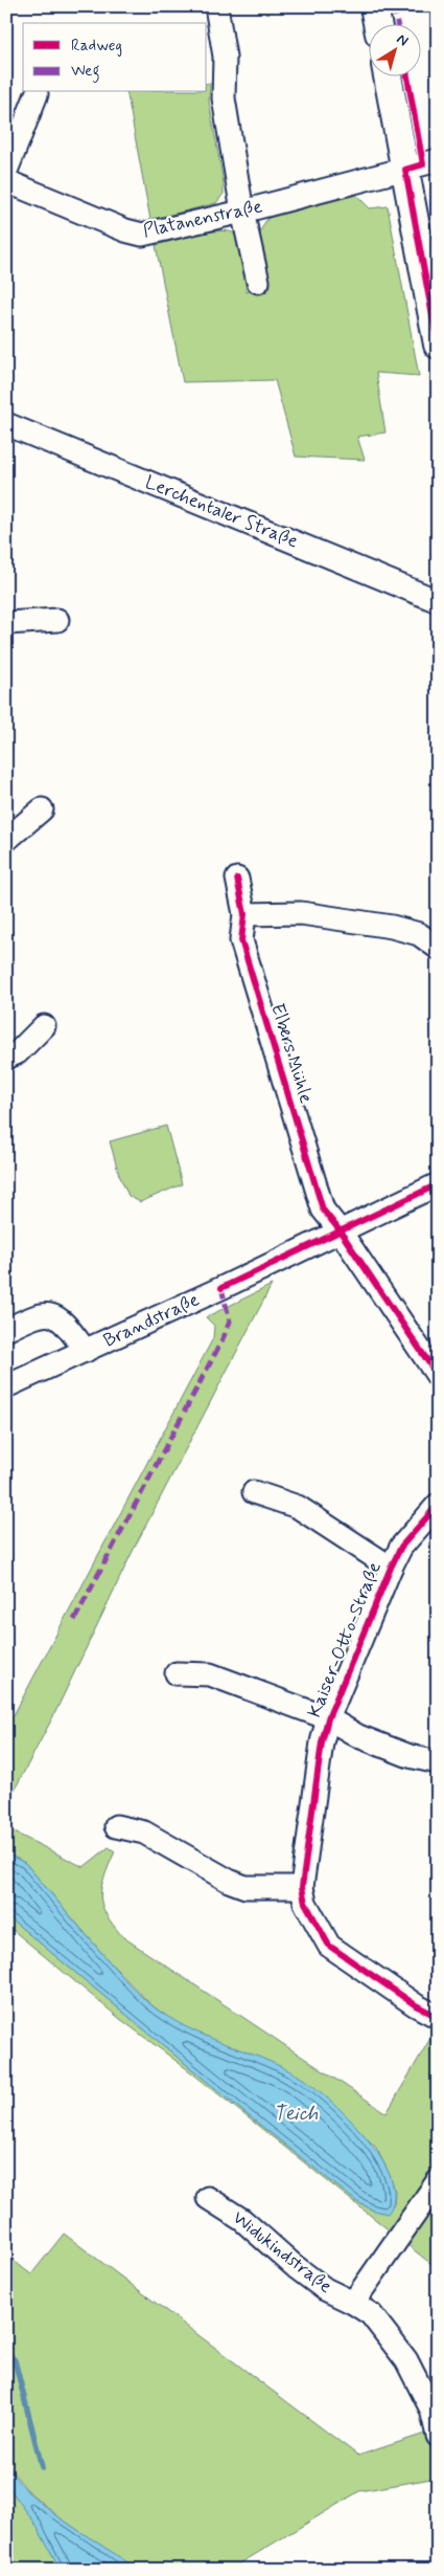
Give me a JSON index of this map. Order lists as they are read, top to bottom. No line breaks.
{"streets":{"street":["Platanenstraße","Lerchentaler Straße","Elbers Mühle","Brandstraße","Kaiser-Otto-Straße","Widukindstraße"]},"crossings":[["Elbers Mühle","Brandstraße"]],"water":["Teich"],"legend":["Radweg","Weg"],"north":"top right"}
